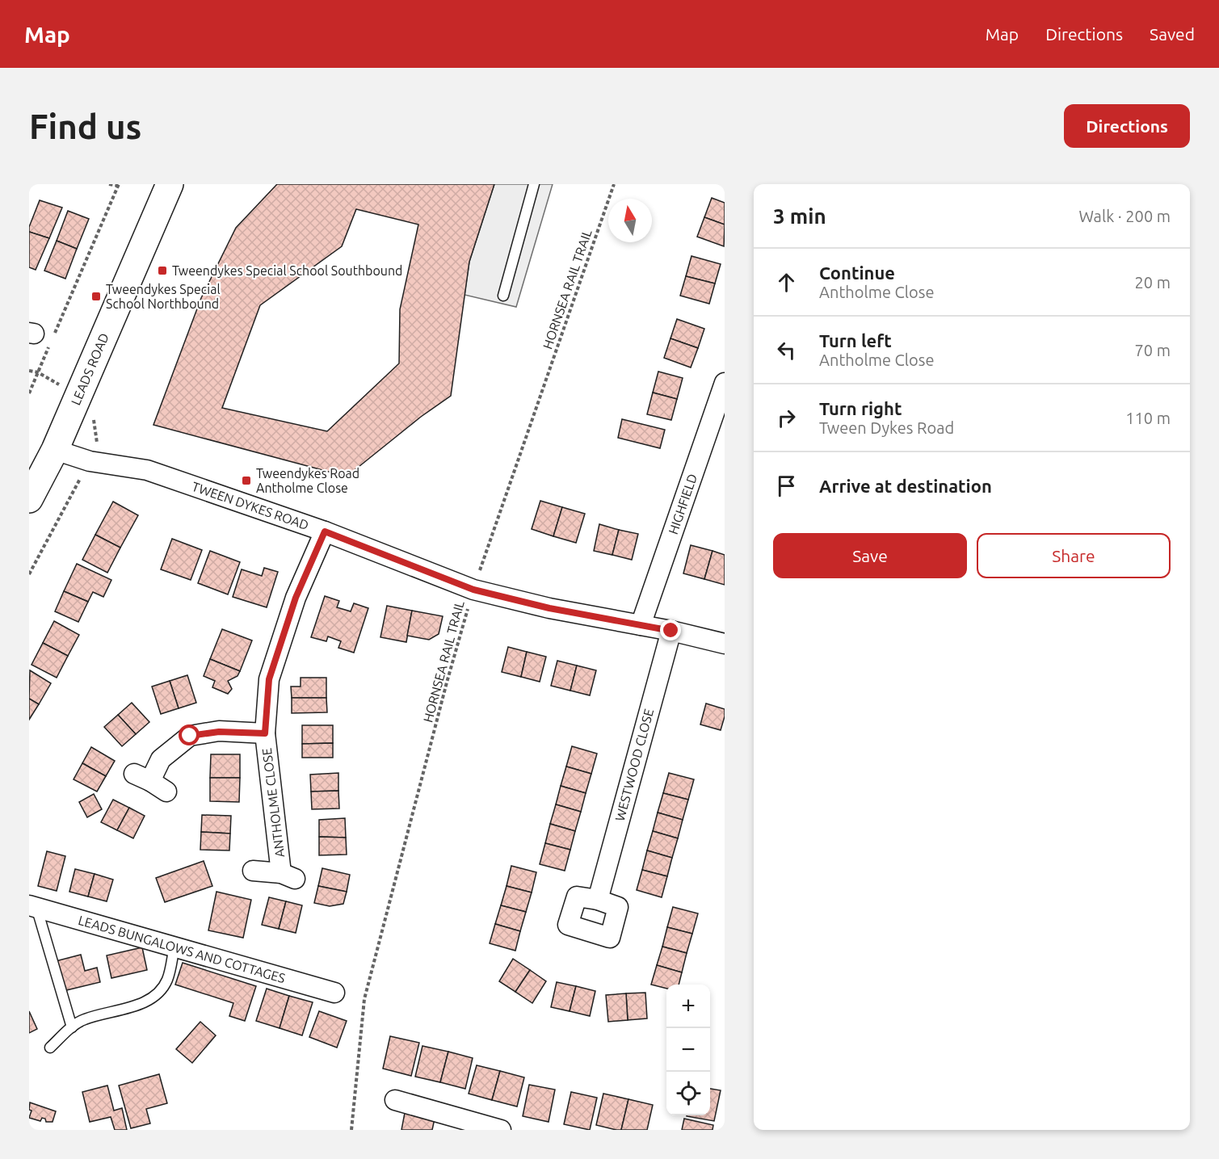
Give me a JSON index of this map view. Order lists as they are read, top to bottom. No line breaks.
{"streets":{"main road":["LEADS ROAD"],"street":["HIGHFIELD","TWEEN DYKES ROAD","WESTWOOD CLOSE","ANTHOLME CLOSE","LEADS BUNGALOWS AND COTTAGES"],"path":["HORNSEA RAIL TRAIL"]},"crossings":[["HORNSEA RAIL TRAIL","TWEEN DYKES ROAD"],["LEADS ROAD","TWEEN DYKES ROAD"],["HIGHFIELD","TWEEN DYKES ROAD"],["TWEEN DYKES ROAD","WESTWOOD CLOSE"],["TWEEN DYKES ROAD","ANTHOLME CLOSE"]],"places":{"transit":["Tweendykes Special School Southbound","Tweendykes Special School Northbound","Tweendykes Road Antholme Close"]},"north":"top","page":{"header":"Map","nav":["Map","Directions","Saved"],"buttons":["Directions",["Save","Share"]],"title":"Find us","heading":["3 min","Walk · 200 m"],"list":[["Continue","Antholme Close","20 m"],["Turn left","Antholme Close","70 m"],["Turn right","Tween Dykes Road","110 m"],"Arrive at destination"],"map_buttons":["+","−"]}}
